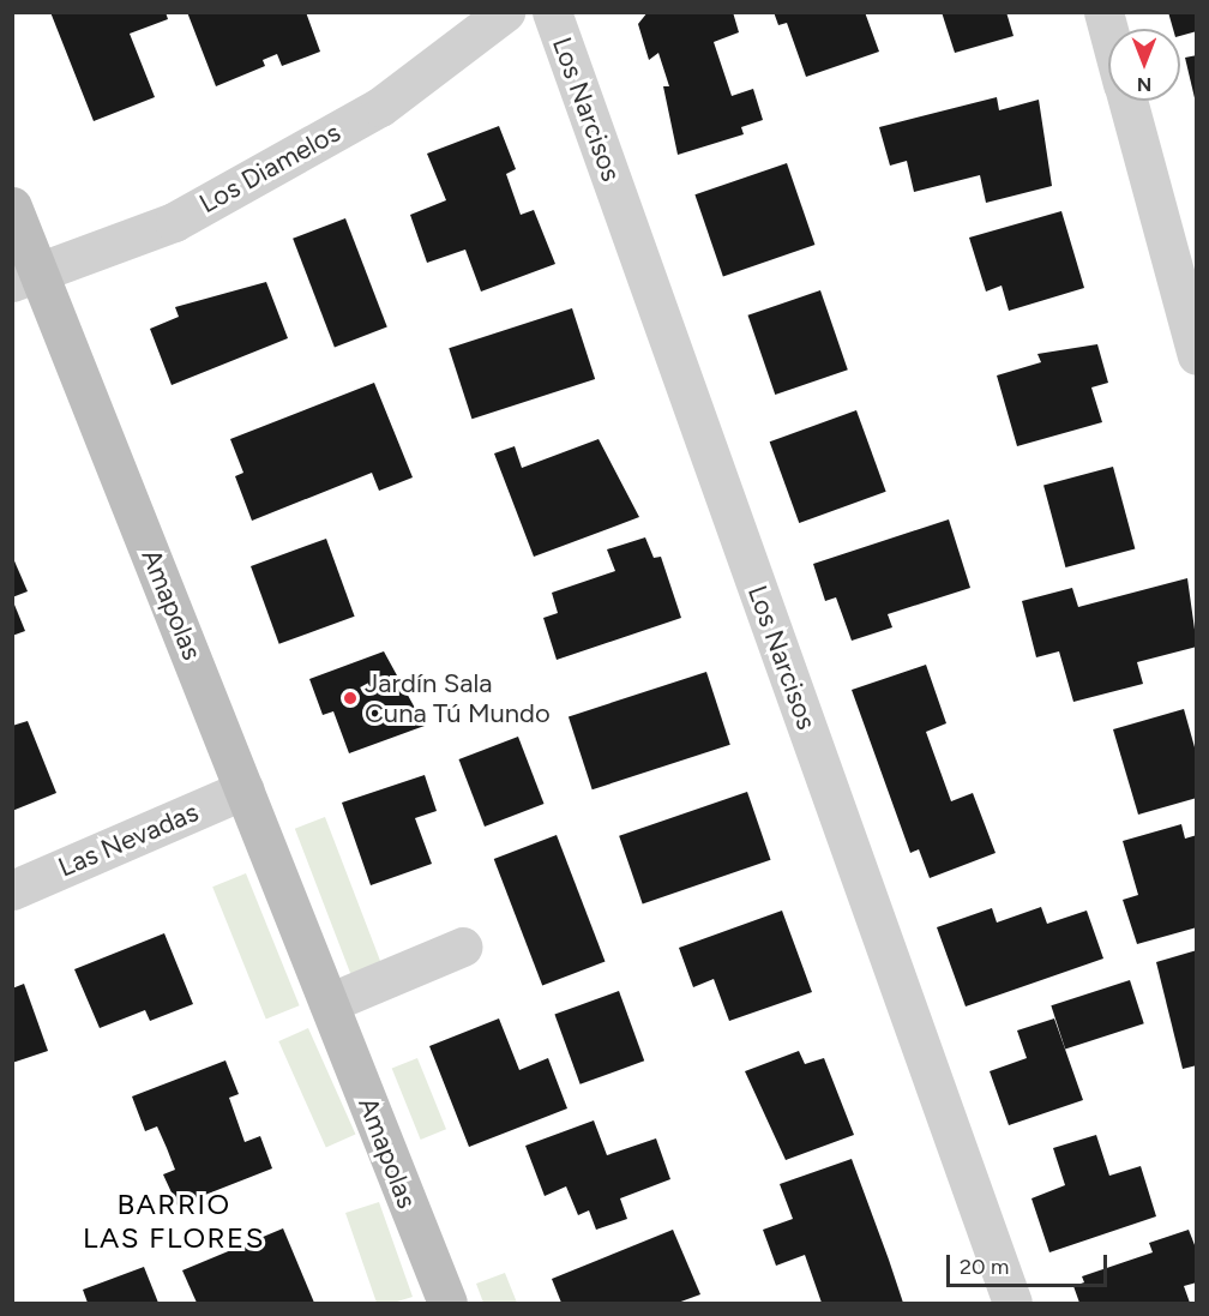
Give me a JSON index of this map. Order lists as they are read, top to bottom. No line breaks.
{"streets":{"street":["Los Narcisos","Los Diamelos","Amapolas","Las Nevadas"]},"crossings":[["Los Diamelos","Amapolas"],["Amapolas","Las Nevadas"]],"districts":["BARRIO LAS FLORES"],"places":["Jardín Sala Cuna Tú Mundo"],"scale_bar":"20 m","north":"bottom"}
